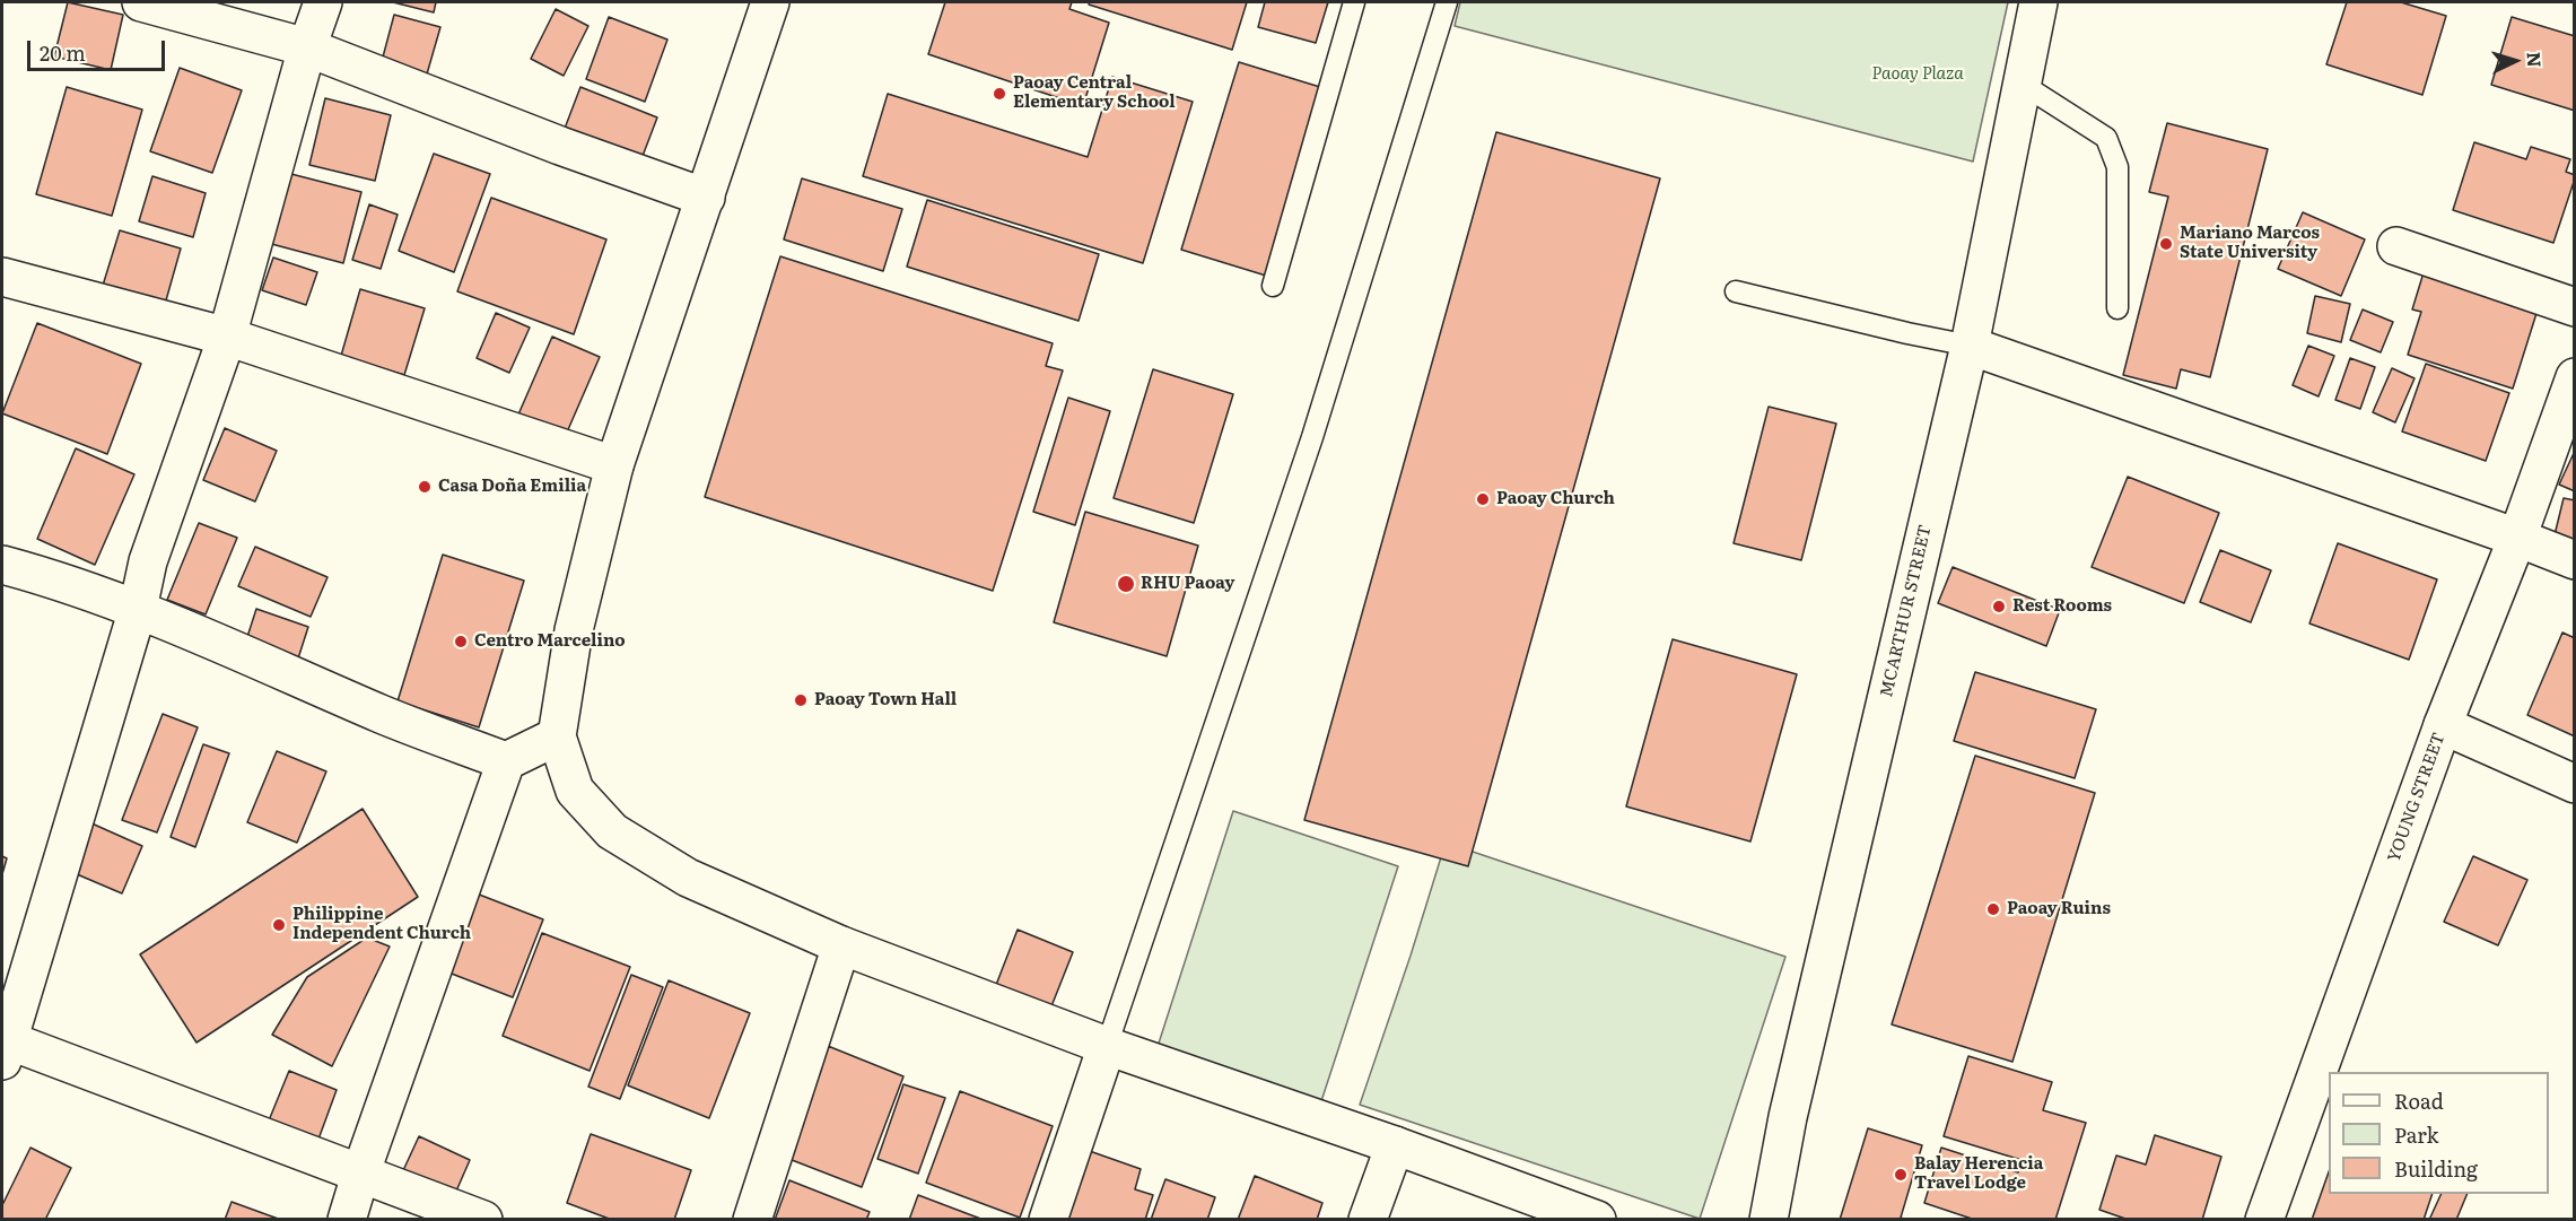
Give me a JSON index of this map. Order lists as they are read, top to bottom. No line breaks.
{"streets":{"street":["MCARTHUR STREET","YOUNG STREET"]},"parks":["Paoay Plaza"],"places":["Paoay Central Elementary School","Mariano Marcos State University","Casa Doña Emilia","Paoay Church","RHU Paoay","Rest Rooms","Centro Marcelino","Paoay Town Hall","Paoay Ruins","Philippine Independent Church","Balay Herencia Travel Lodge"],"legend":["Road","Park","Building"],"scale_bar":"20 m","north":"right"}
